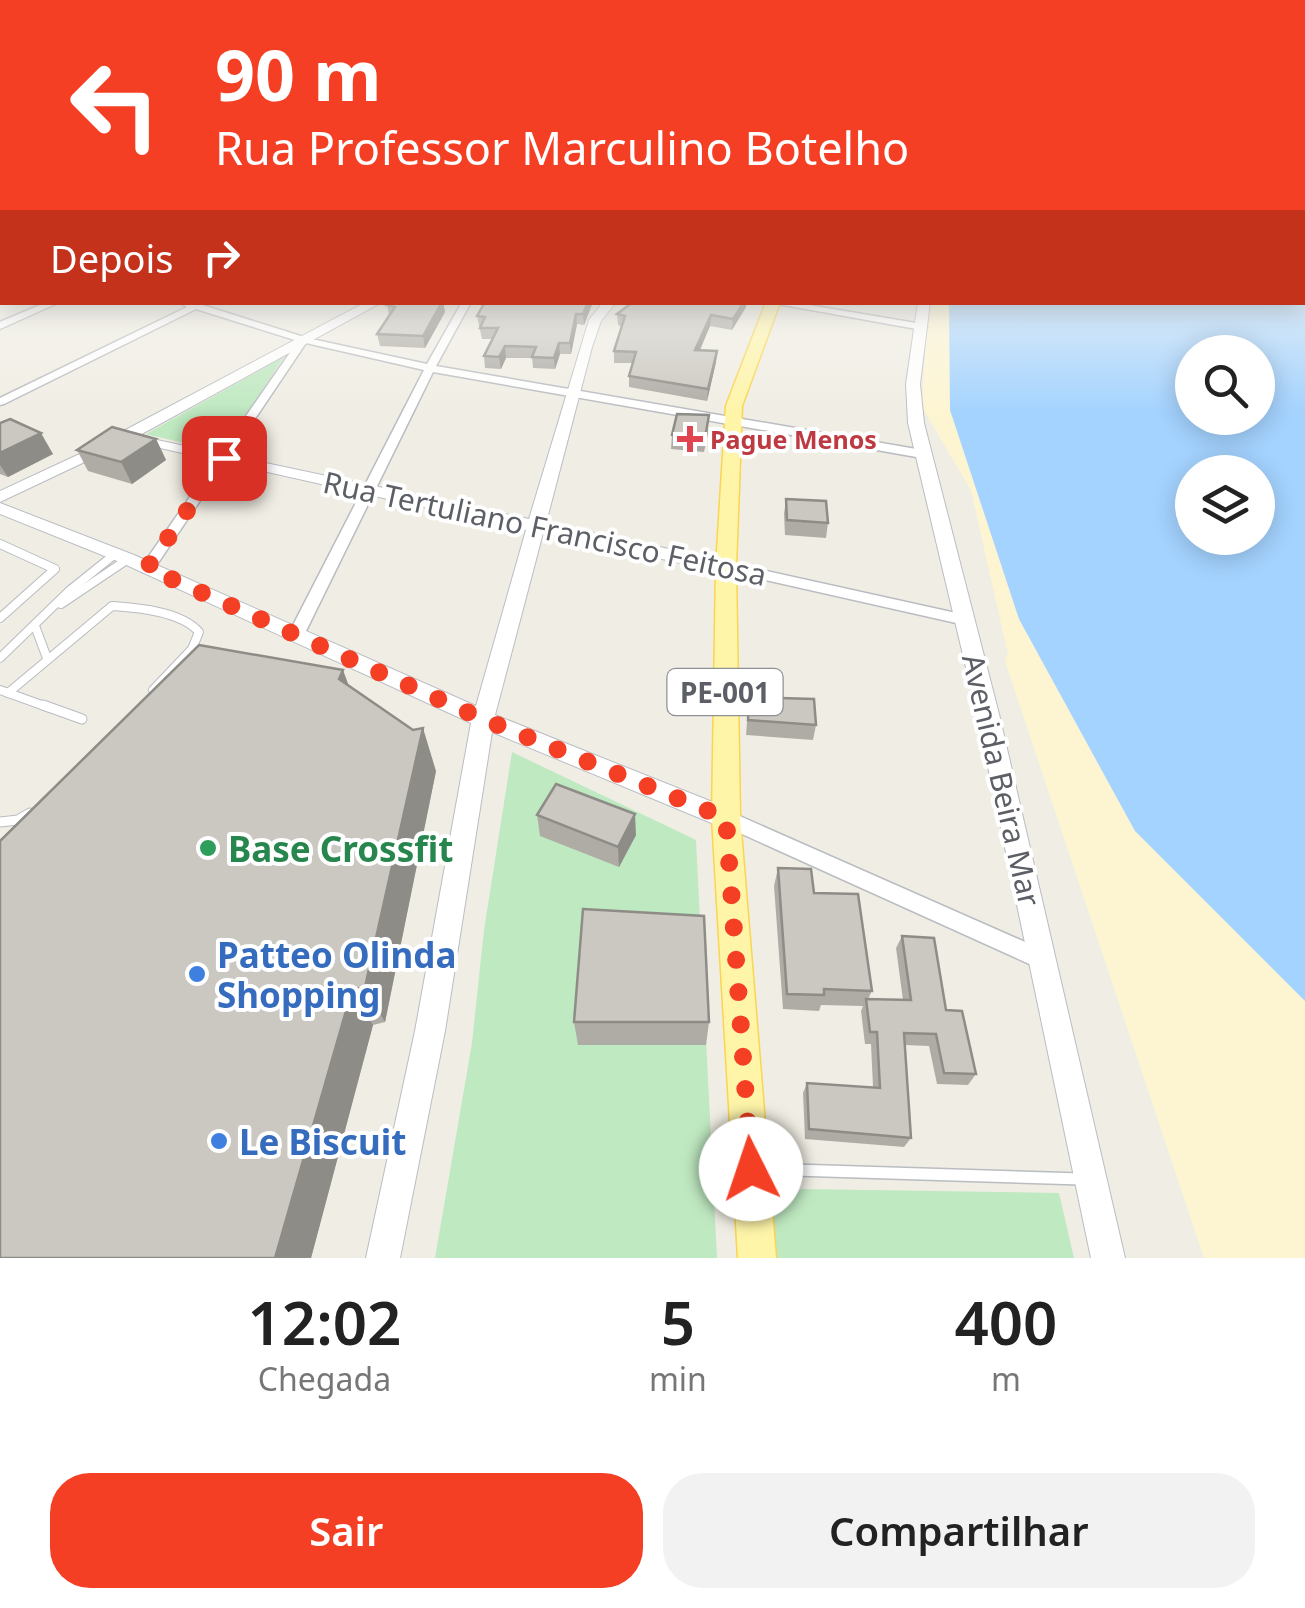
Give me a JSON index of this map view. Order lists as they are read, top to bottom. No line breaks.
{"streets":{"main road":["PE-001"],"street":["Rua Tertuliano Francisco Feitosa","Avenida Beira Mar"]},"crossings":[["Rua Tertuliano Francisco Feitosa","PE-001"],["Rua Tertuliano Francisco Feitosa","Avenida Beira Mar"]],"places":{"health":["Pague Menos"],"other":["Base Crossfit","Patteo Olinda Shopping","Le Biscuit"]},"page":{"turn":["90 m","Rua Professor Marculino Botelho"],"then":"Depois","eta":["12:02","Chegada","5","min","400","m"],"buttons":["Sair","Compartilhar"]}}
